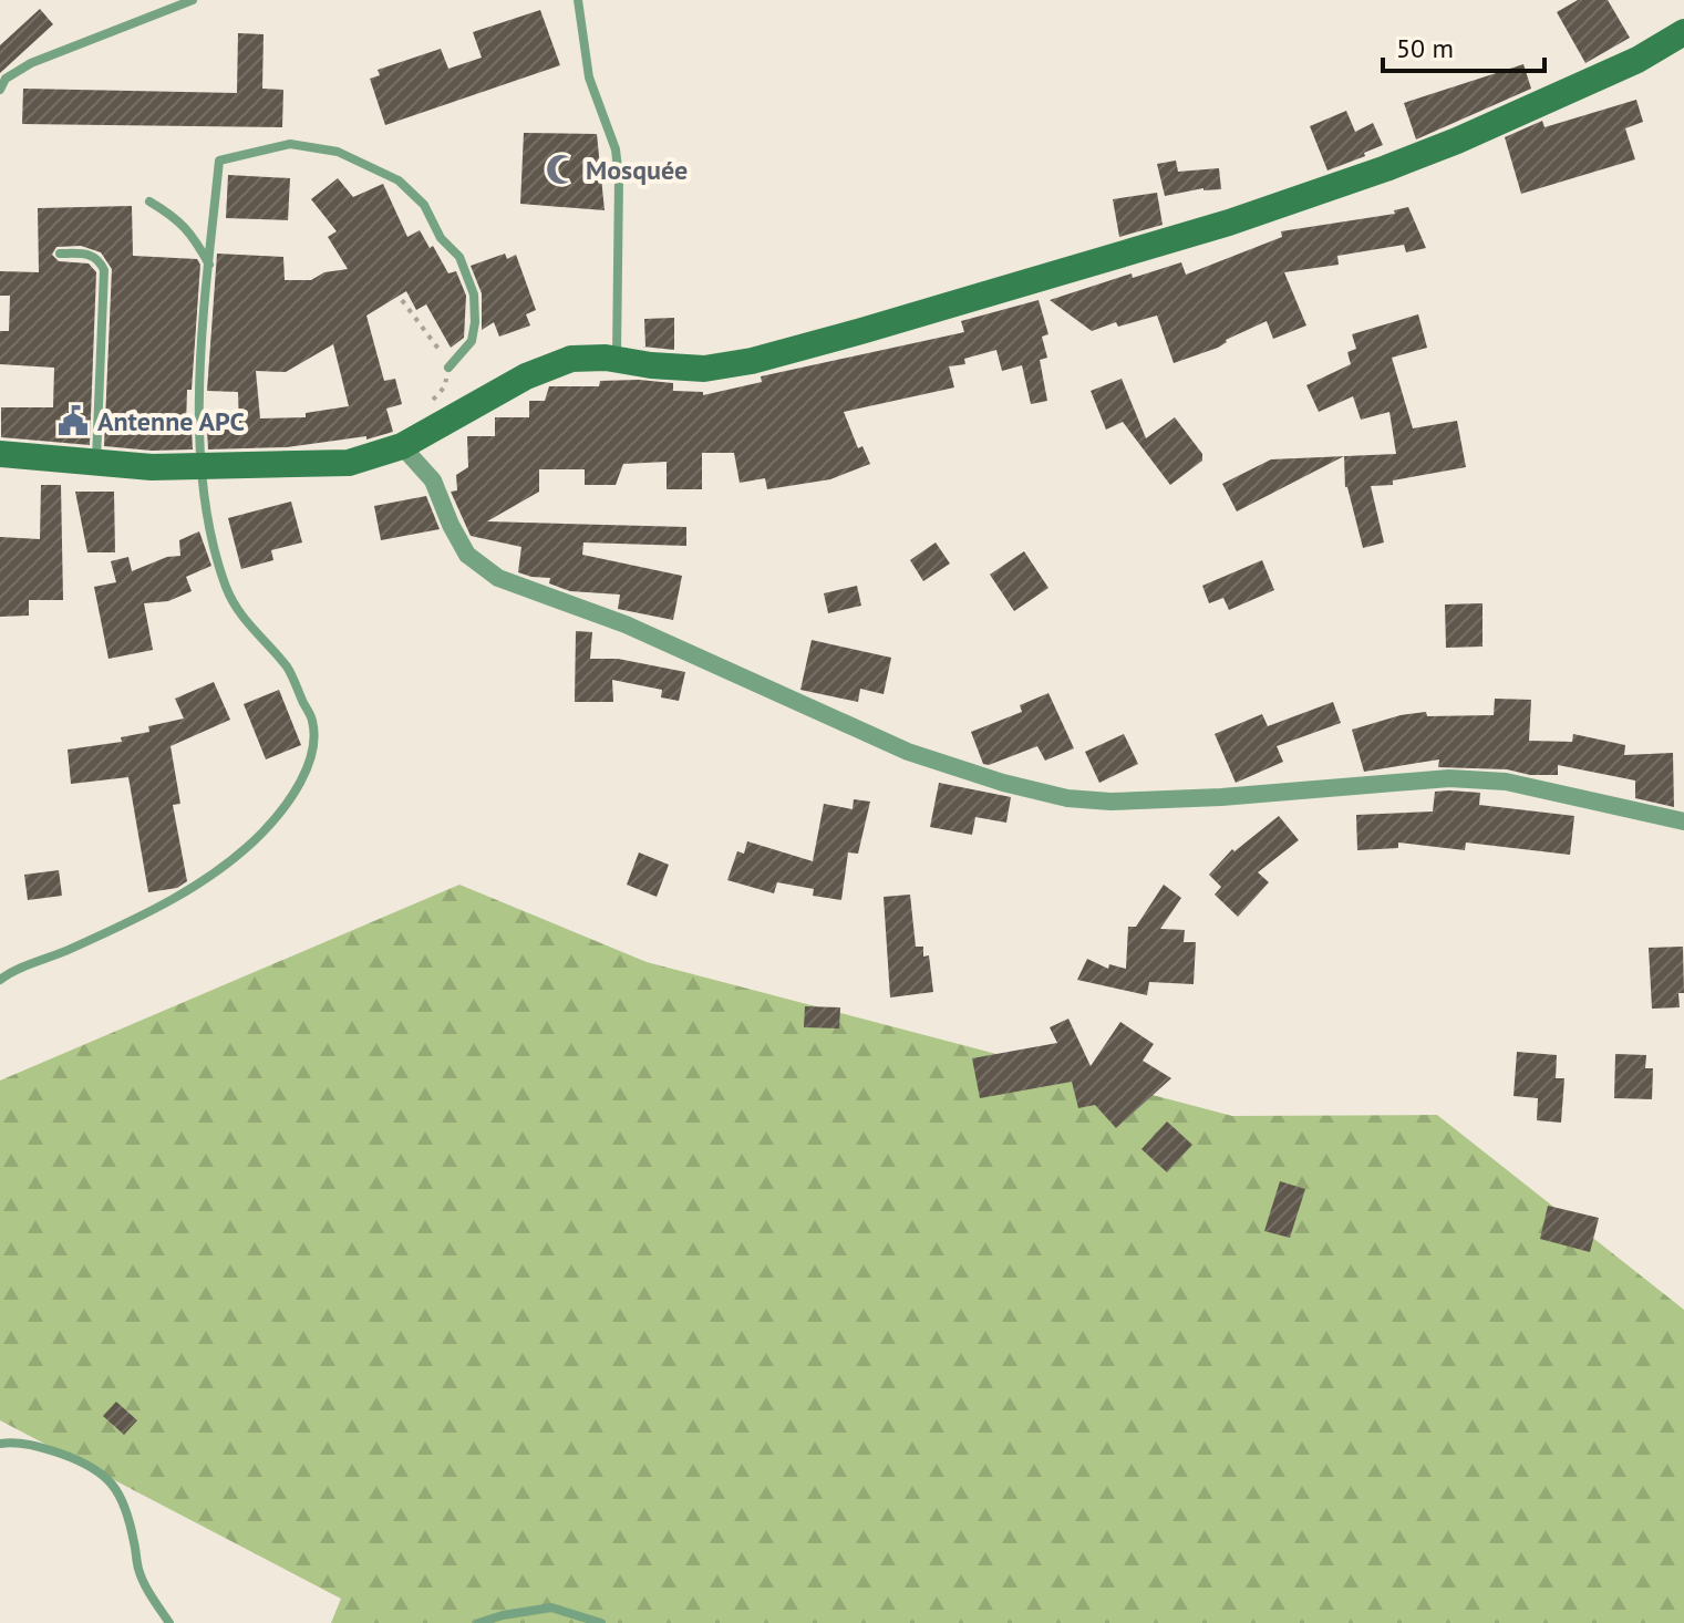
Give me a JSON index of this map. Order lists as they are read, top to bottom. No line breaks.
{"places":{"mosque":["Mosquée"],"public building":["Antenne APC"]},"scale_bar":"50 m"}
